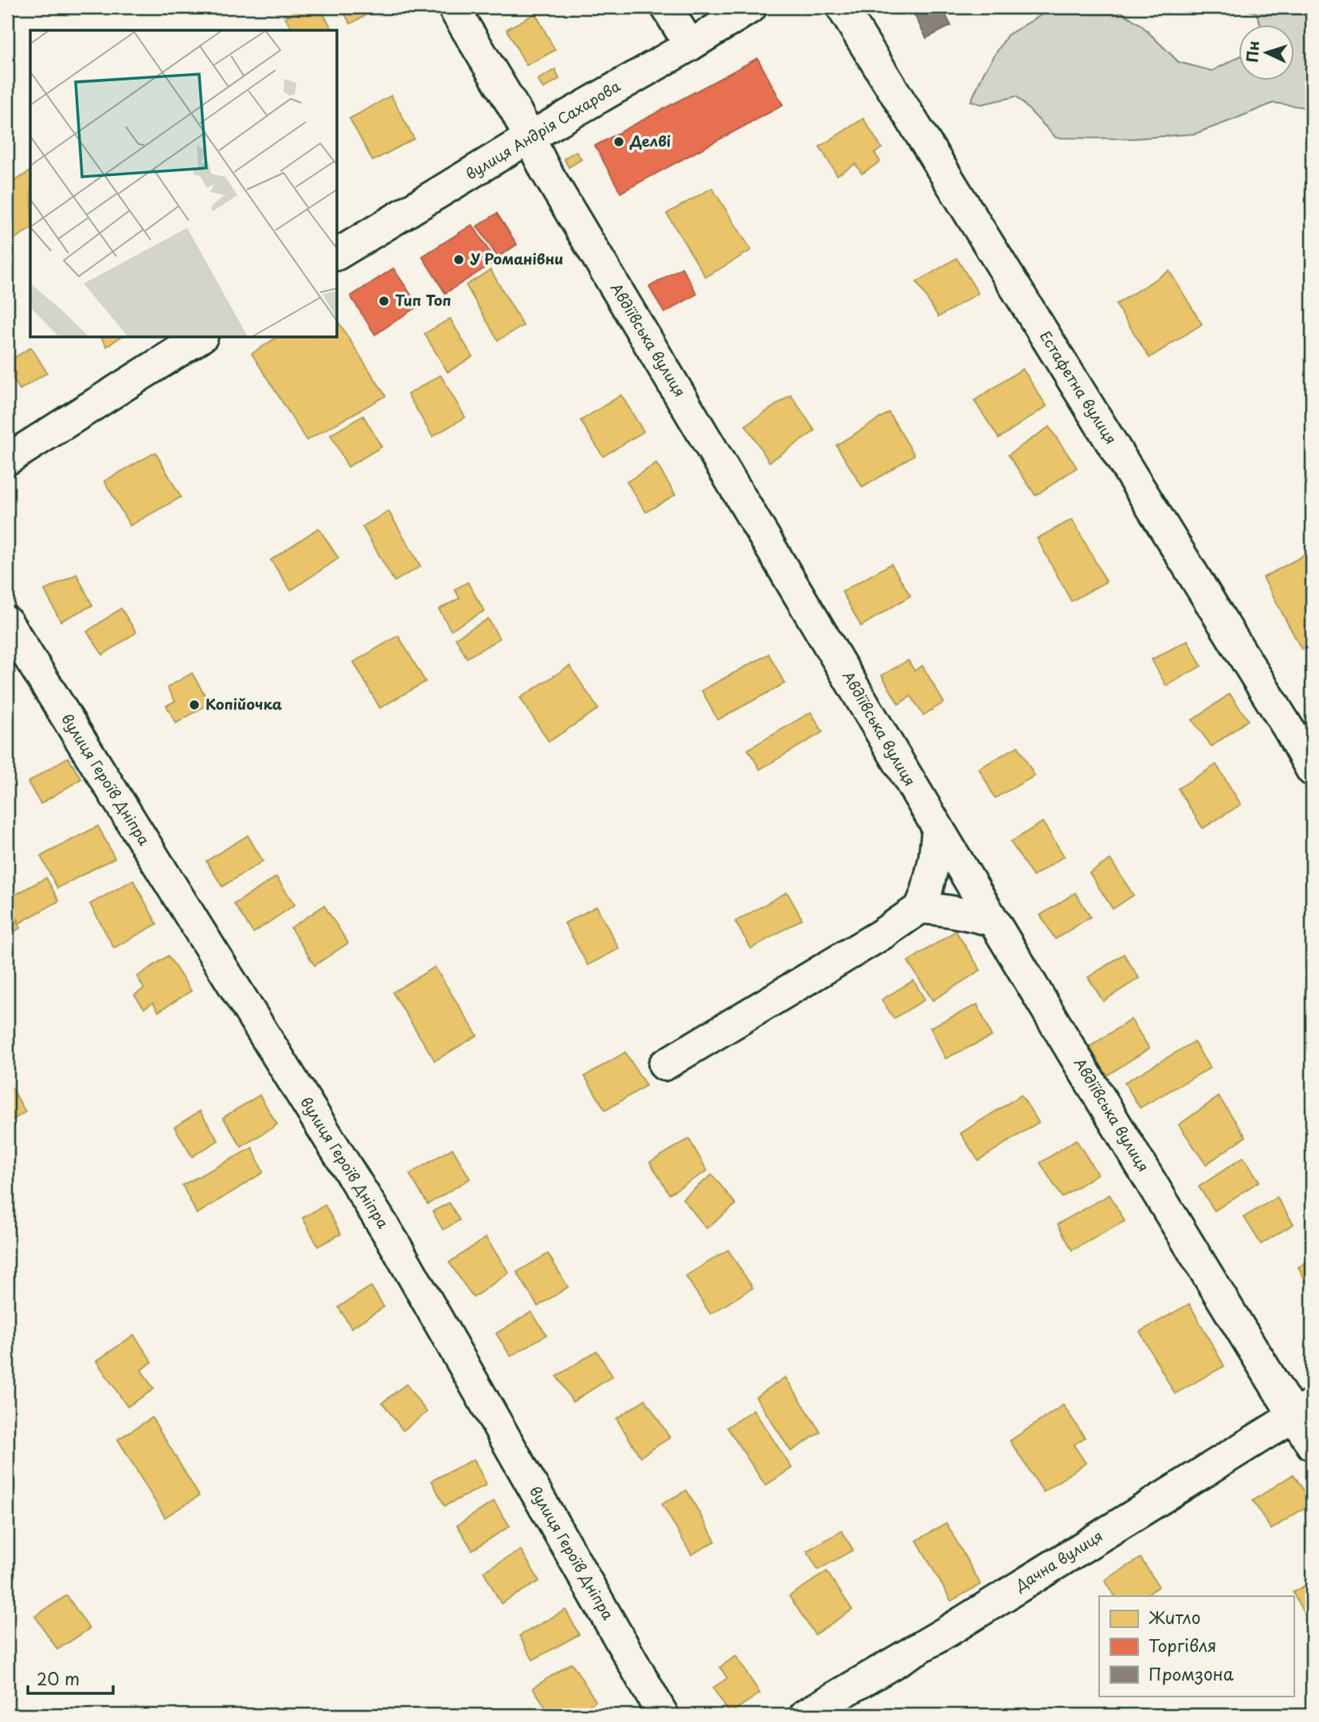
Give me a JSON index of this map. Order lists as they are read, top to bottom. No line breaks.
{"streets":{"street":["вулиця Андрія Сахарова","Авдіївська вулиця","Естафетна вулиця","вулиця Героїв Дніпра","Дачна вулиця"]},"crossings":[["вулиця Андрія Сахарова","Авдіївська вулиця"],["Авдіївська вулиця","Дачна вулиця"]],"places":["Делві","У Романівни","Тип Топ","Копійочка"],"legend":["Житло","Торгівля","Промзона"],"scale_bar":"20 m","north":"left"}
